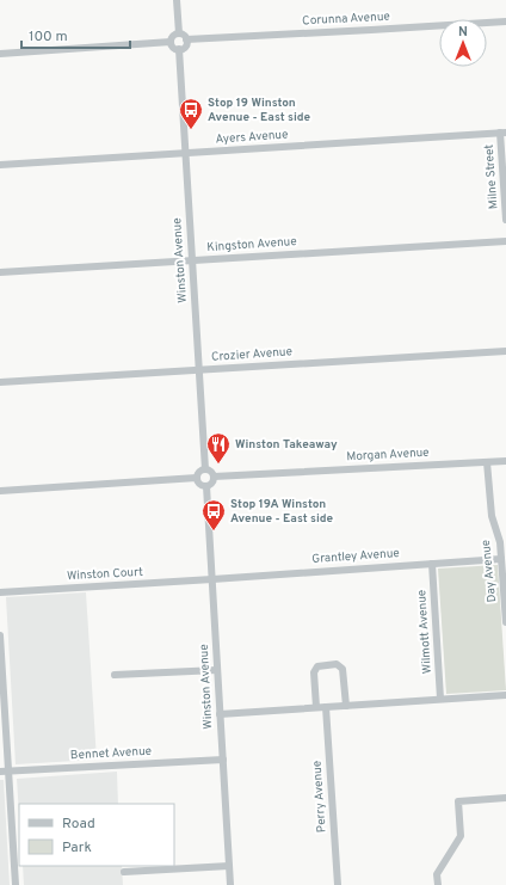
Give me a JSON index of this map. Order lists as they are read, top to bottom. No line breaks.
{"streets":{"street":["Corunna Avenue","Ayers Avenue","Milne Street","Kingston Avenue","Winston Avenue","Crozier Avenue","Morgan Avenue","Grantley Avenue","Day Avenue","Winston Court","Wilmott Avenue","Bennet Avenue","Perry Avenue"]},"crossings":[["Corunna Avenue","Winston Avenue"],["Ayers Avenue","Milne Street"],["Ayers Avenue","Winston Avenue"],["Kingston Avenue","Winston Avenue"],["Winston Avenue","Crozier Avenue"],["Winston Avenue","Morgan Avenue"],["Winston Avenue","Grantley Avenue"],["Winston Avenue","Winston Court"],["Winston Avenue","Bennet Avenue"],["Morgan Avenue","Day Avenue"],["Grantley Avenue","Day Avenue"],["Grantley Avenue","Winston Court"],["Grantley Avenue","Wilmott Avenue"]],"places":{"bus stop":["Stop 19 Winston Avenue - East side","Stop 19A Winston Avenue - East side"],"restaurant":["Winston Takeaway"]},"legend":["Road","Park"],"scale_bar":"100 m","north":"top"}
